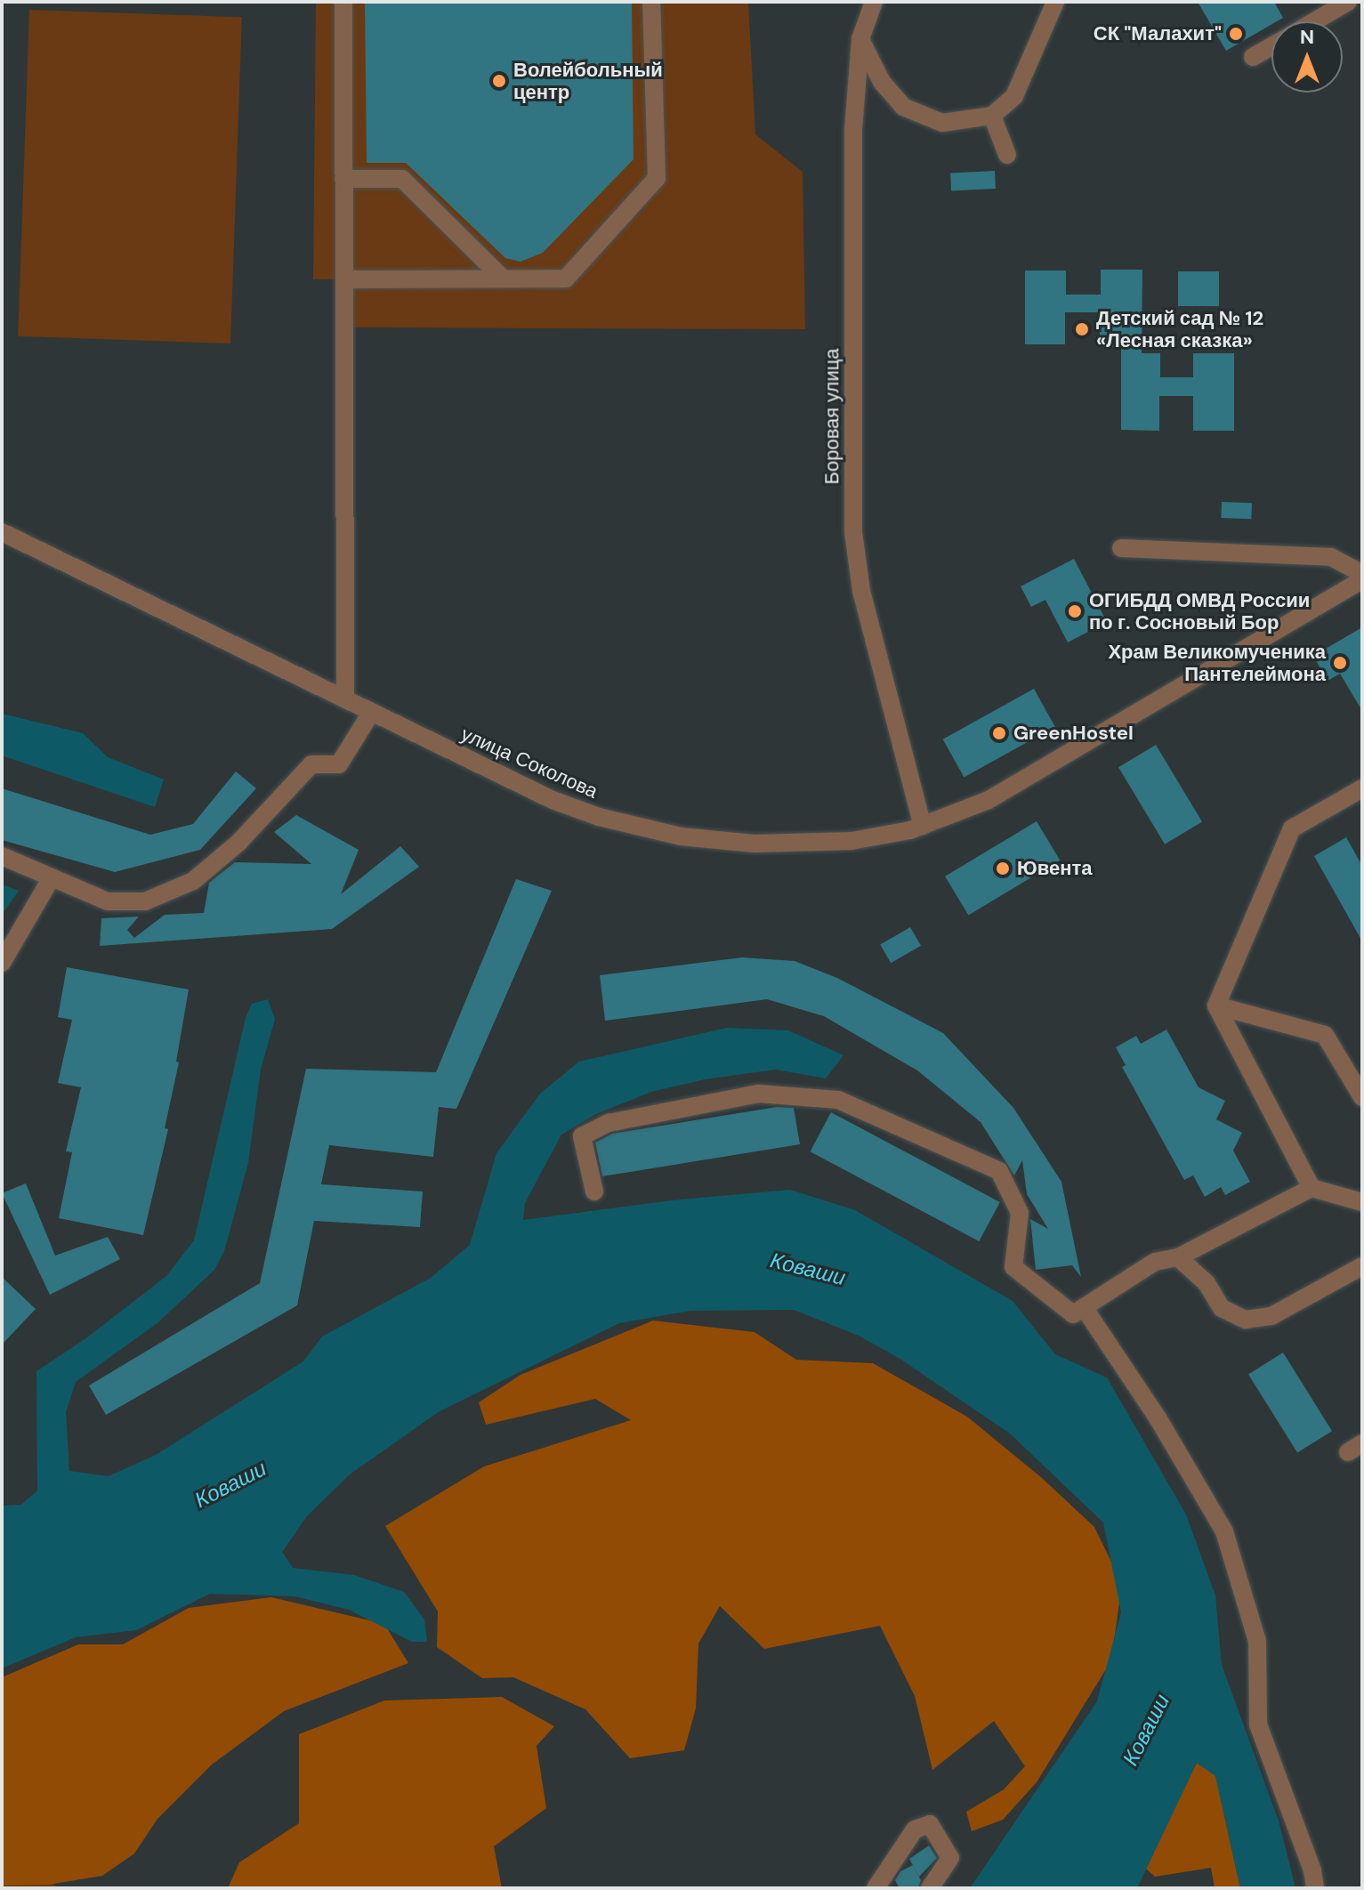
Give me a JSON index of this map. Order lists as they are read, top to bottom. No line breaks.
{"streets":{"street":["Боровая улица","улица Соколова"]},"crossings":[["Боровая улица","улица Соколова"]],"water":["Коваши"],"places":["СК \"Малахит\"","Волейбольный центр","Детский сад № 12 «Лесная сказка»","ОГИБДД ОМВД России по г. Сосновый Бор","Храм Великомученика Пантелеймона","GreenHostel","Ювента"],"north":"top"}
